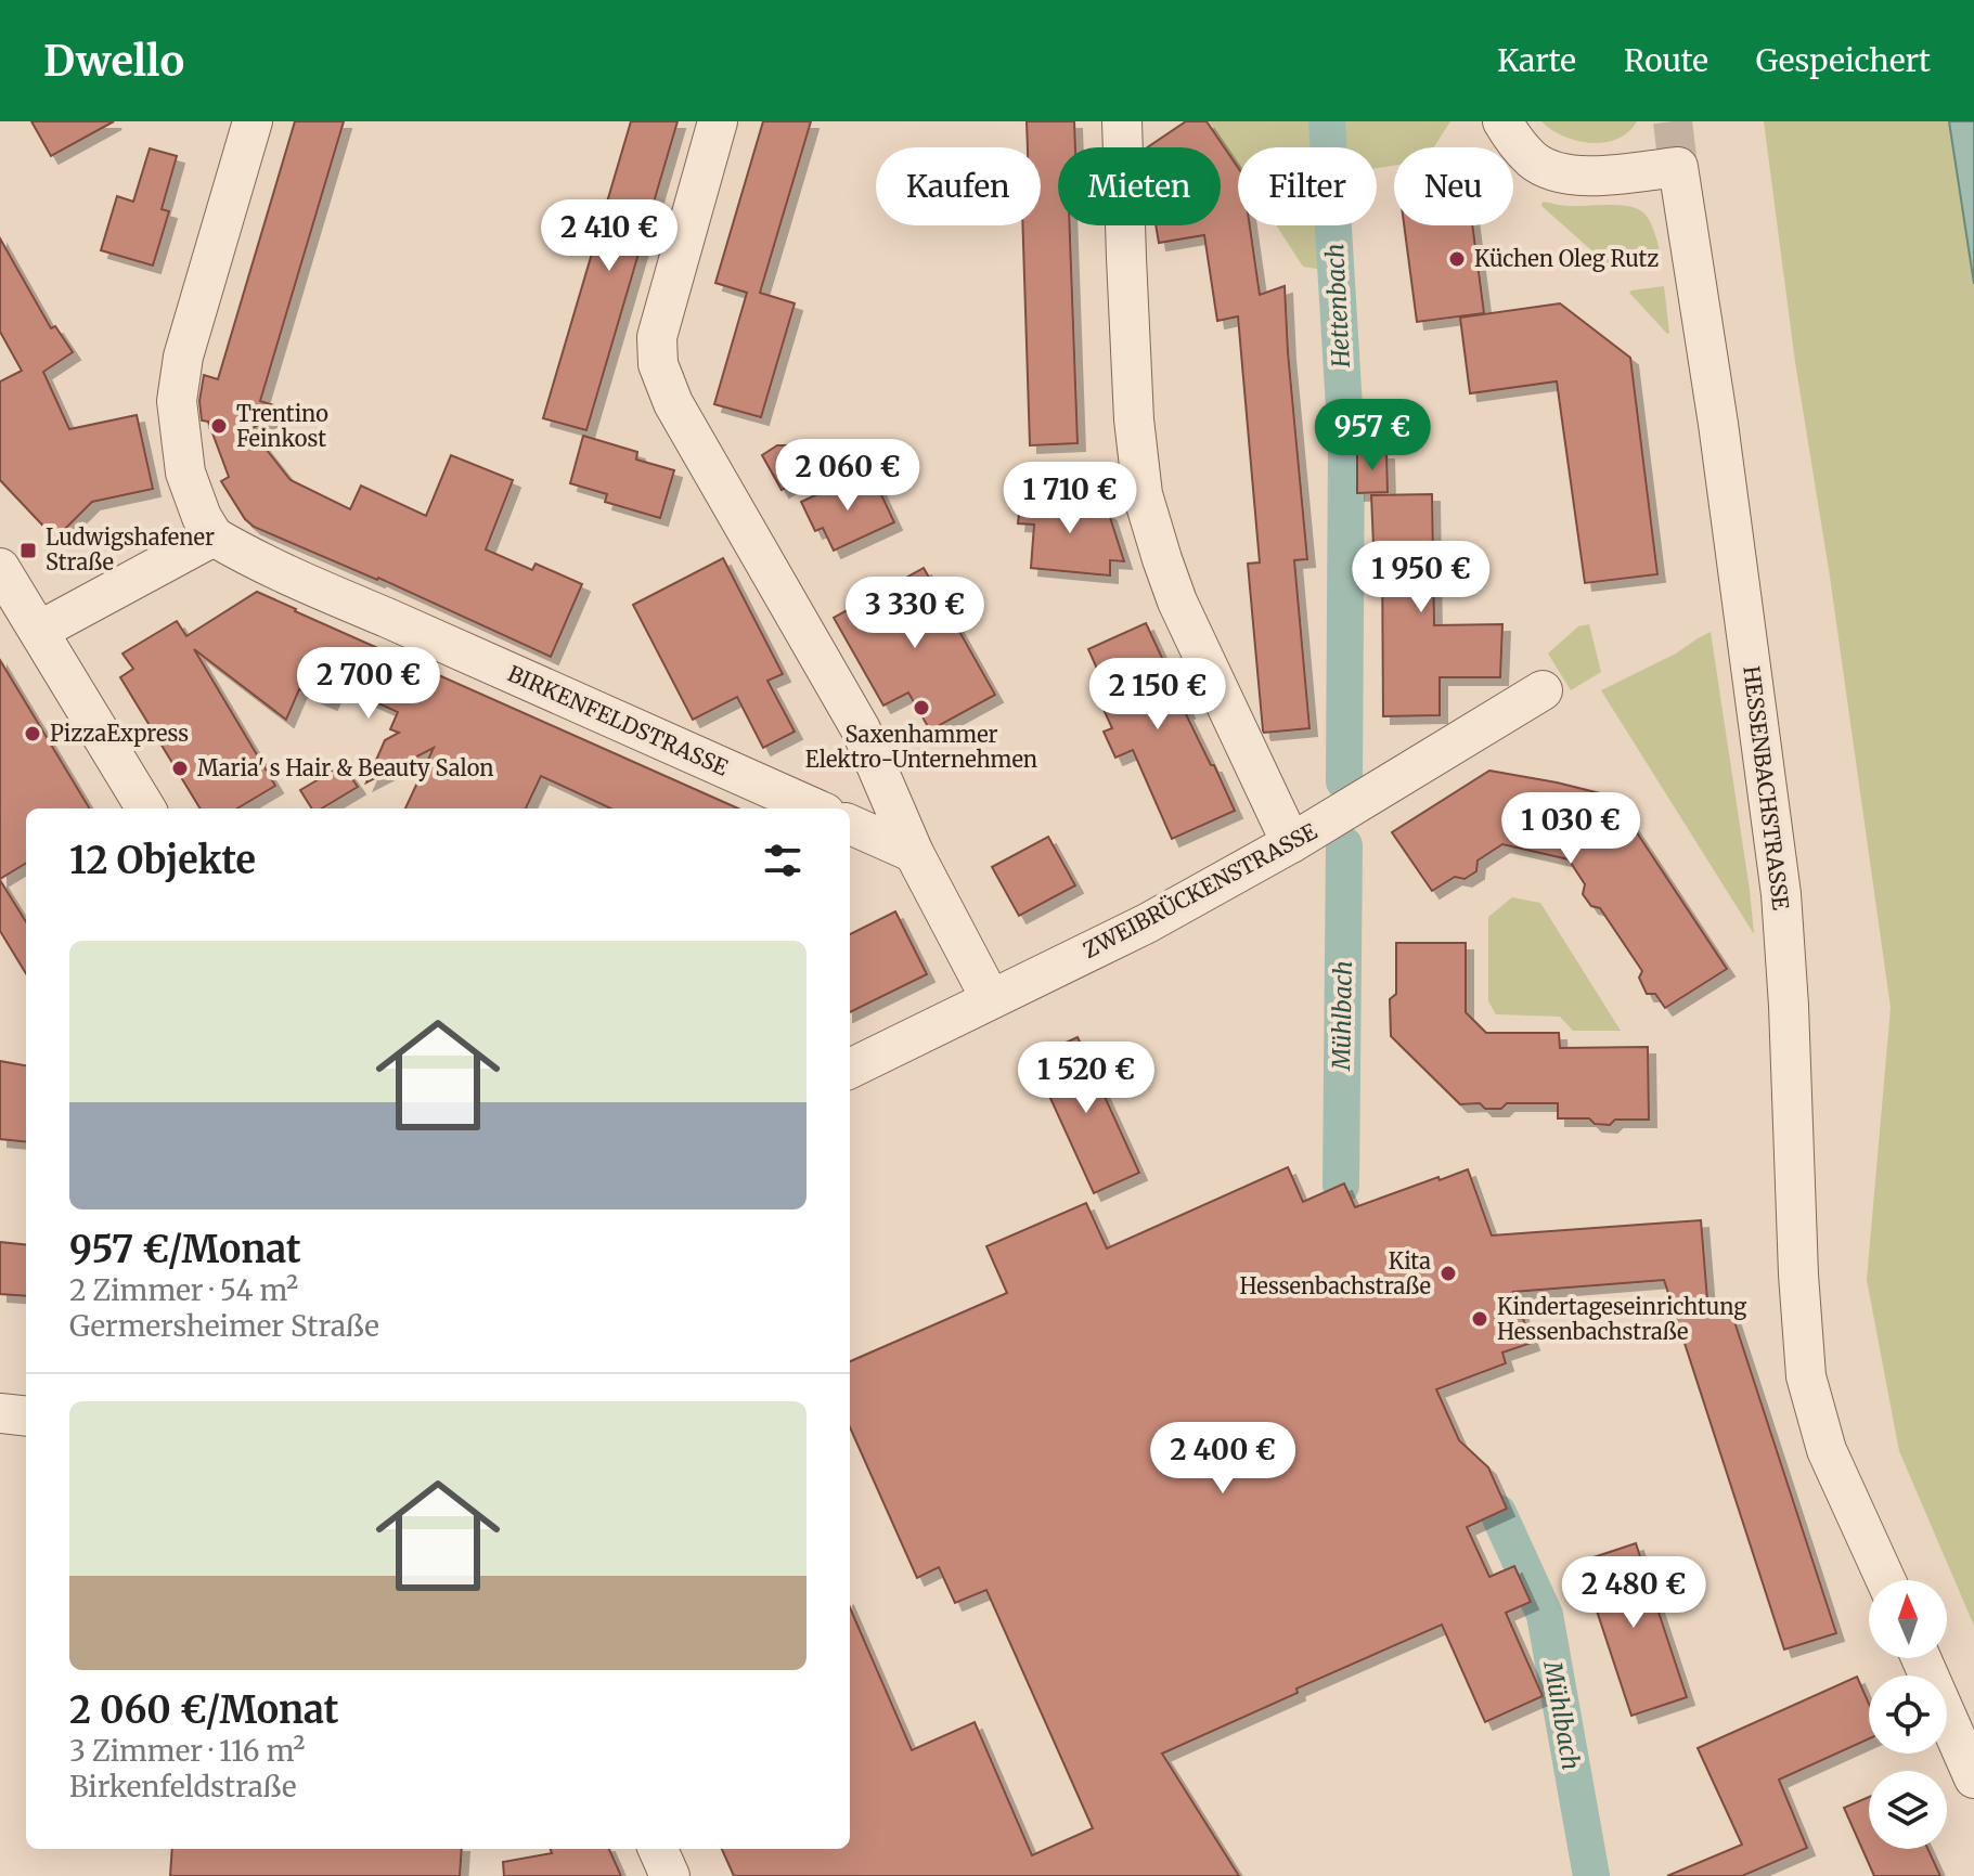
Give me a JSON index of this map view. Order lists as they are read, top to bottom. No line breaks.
{"streets":{"street":["BIRKENFELDSTRASSE","HESSENBACHSTRASSE","ZWEIBRÜCKENSTRASSE"]},"water":["Hettenbach","Mühlbach"],"places":{"other":["Küchen Oleg Rutz","Trentino Feinkost","Saxenhammer Elektro-Unternehmen","PizzaExpress","Maria' s Hair & Beauty Salon","Kita Hessenbachstraße","Kindertageseinrichtung Hessenbachstraße"],"transit":["Ludwigshafener Straße"]},"north":"top","page":{"header":"Dwello","nav":["Karte","Route","Gespeichert"],"chip":["Kaufen","Mieten","Filter","Neu"],"price":["2 410 €","957 €","2 060 €","1 710 €","1 950 €","3 330 €","2 700 €","2 150 €","1 030 €","1 520 €","2 400 €","2 480 €"],"heading":"12 Objekte","list":[{"name":"957 €/Monat","note":"2 Zimmer · 54 m² · Germersheimer Straße"},{"name":"2 060 €/Monat","note":"3 Zimmer · 116 m² · Birkenfeldstraße"}]}}
